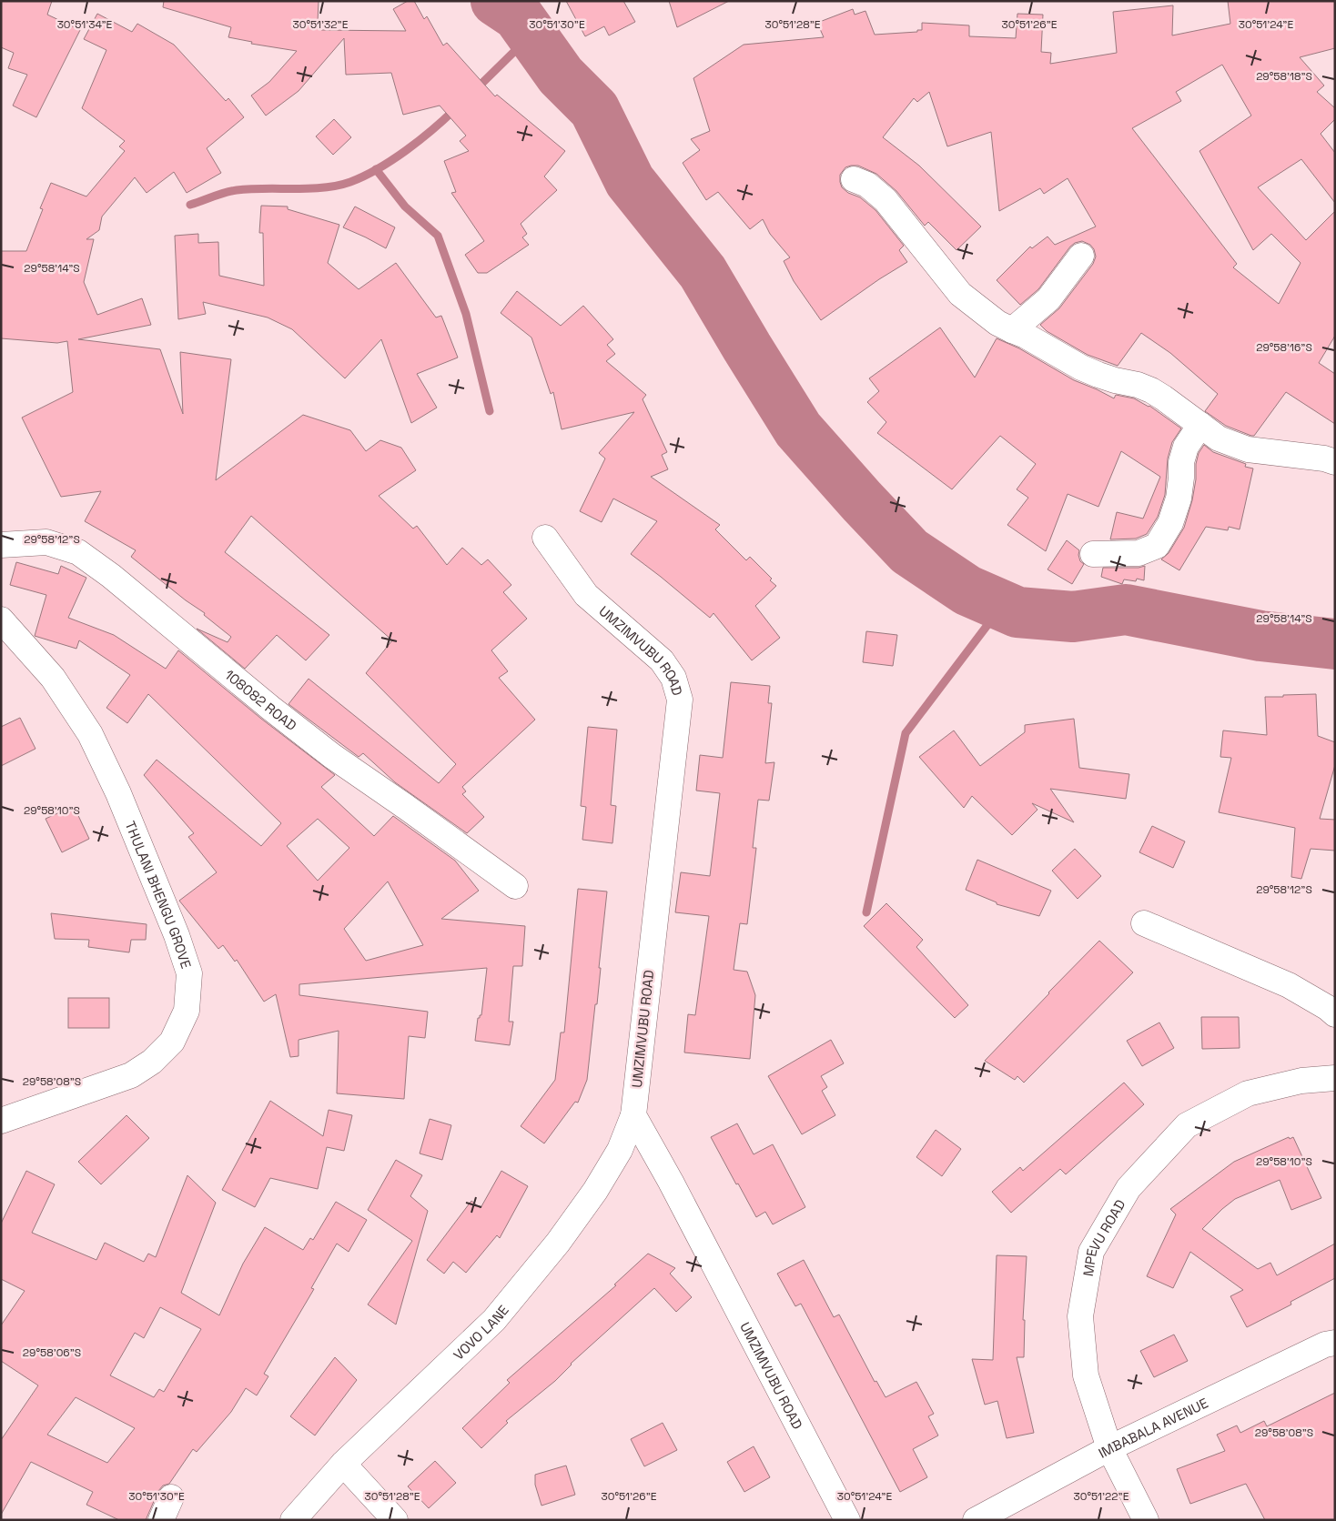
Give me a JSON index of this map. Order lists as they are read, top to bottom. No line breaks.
{"streets":{"street":["UMZIMVUBU ROAD","108082 ROAD","THULANI BHENGU GROVE","MPEVU ROAD","VOVO LANE","IMBABALA AVENUE"]},"crossings":[["UMZIMVUBU ROAD","VOVO LANE"],["MPEVU ROAD","IMBABALA AVENUE"]],"coordinates":["30°51'34\"E","30°51'32\"E","30°51'30\"E","30°51'28\"E","30°51'26\"E","30°51'24\"E","29°58'18\"S","29°58'14\"S","29°58'16\"S","29°58'12\"S","29°58'10\"S","29°58'08\"S","29°58'06\"S","30°51'22\"E"]}
